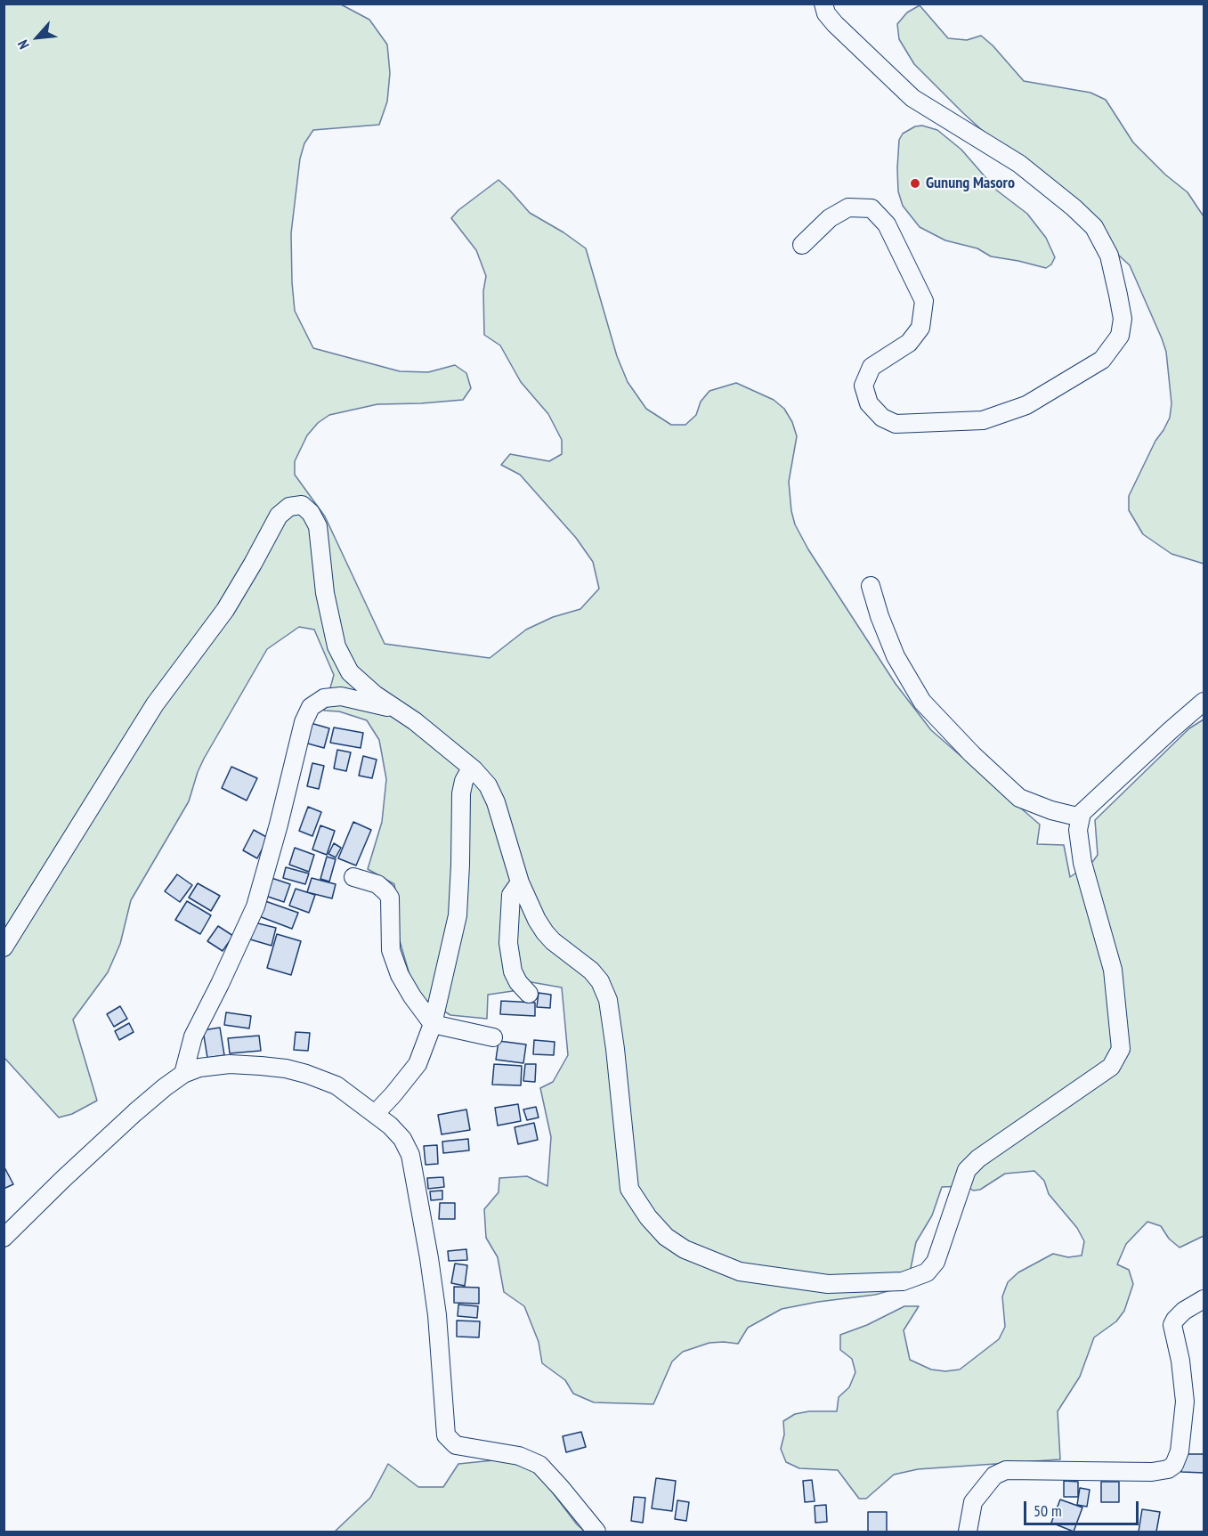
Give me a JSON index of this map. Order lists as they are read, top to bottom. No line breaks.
{"places":["Gunung Masoro"],"scale_bar":"50 m","north":"bottom left"}
